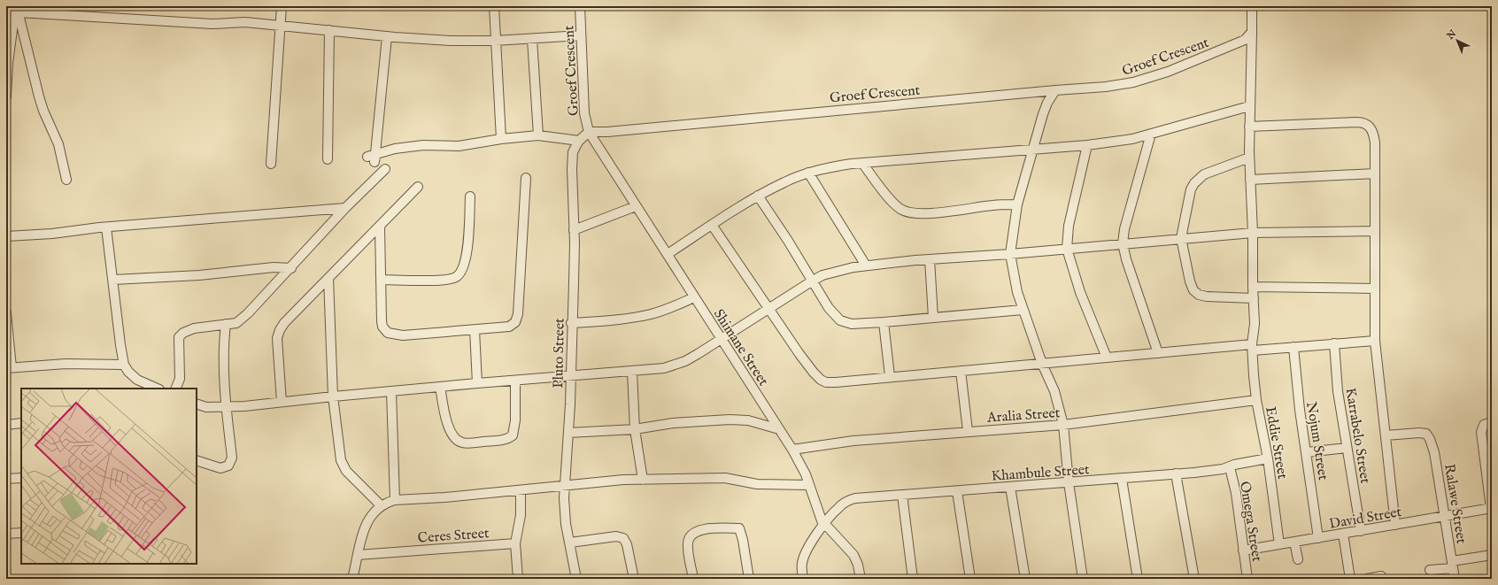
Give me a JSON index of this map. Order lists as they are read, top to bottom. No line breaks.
{"streets":{"street":["Groef Crescent","Shimane Street","Pluto Street","Aralia Street","Karrabelo Street","Nojum Street","Eddie Street","Khambule Street","Ralawe Street","David Street","Omega Street","Ceres Street"]},"crossings":[["Groef Crescent","Shimane Street"],["Groef Crescent","Pluto Street"],["Groef Crescent","Eddie Street"],["Shimane Street","Pluto Street"],["Shimane Street","Aralia Street"],["Shimane Street","Khambule Street"],["Aralia Street","Eddie Street"],["Karrabelo Street","David Street"],["Nojum Street","David Street"],["Eddie Street","Khambule Street"],["Eddie Street","David Street"],["Khambule Street","Omega Street"],["Ralawe Street","David Street"],["David Street","Omega Street"]],"north":"top left"}
